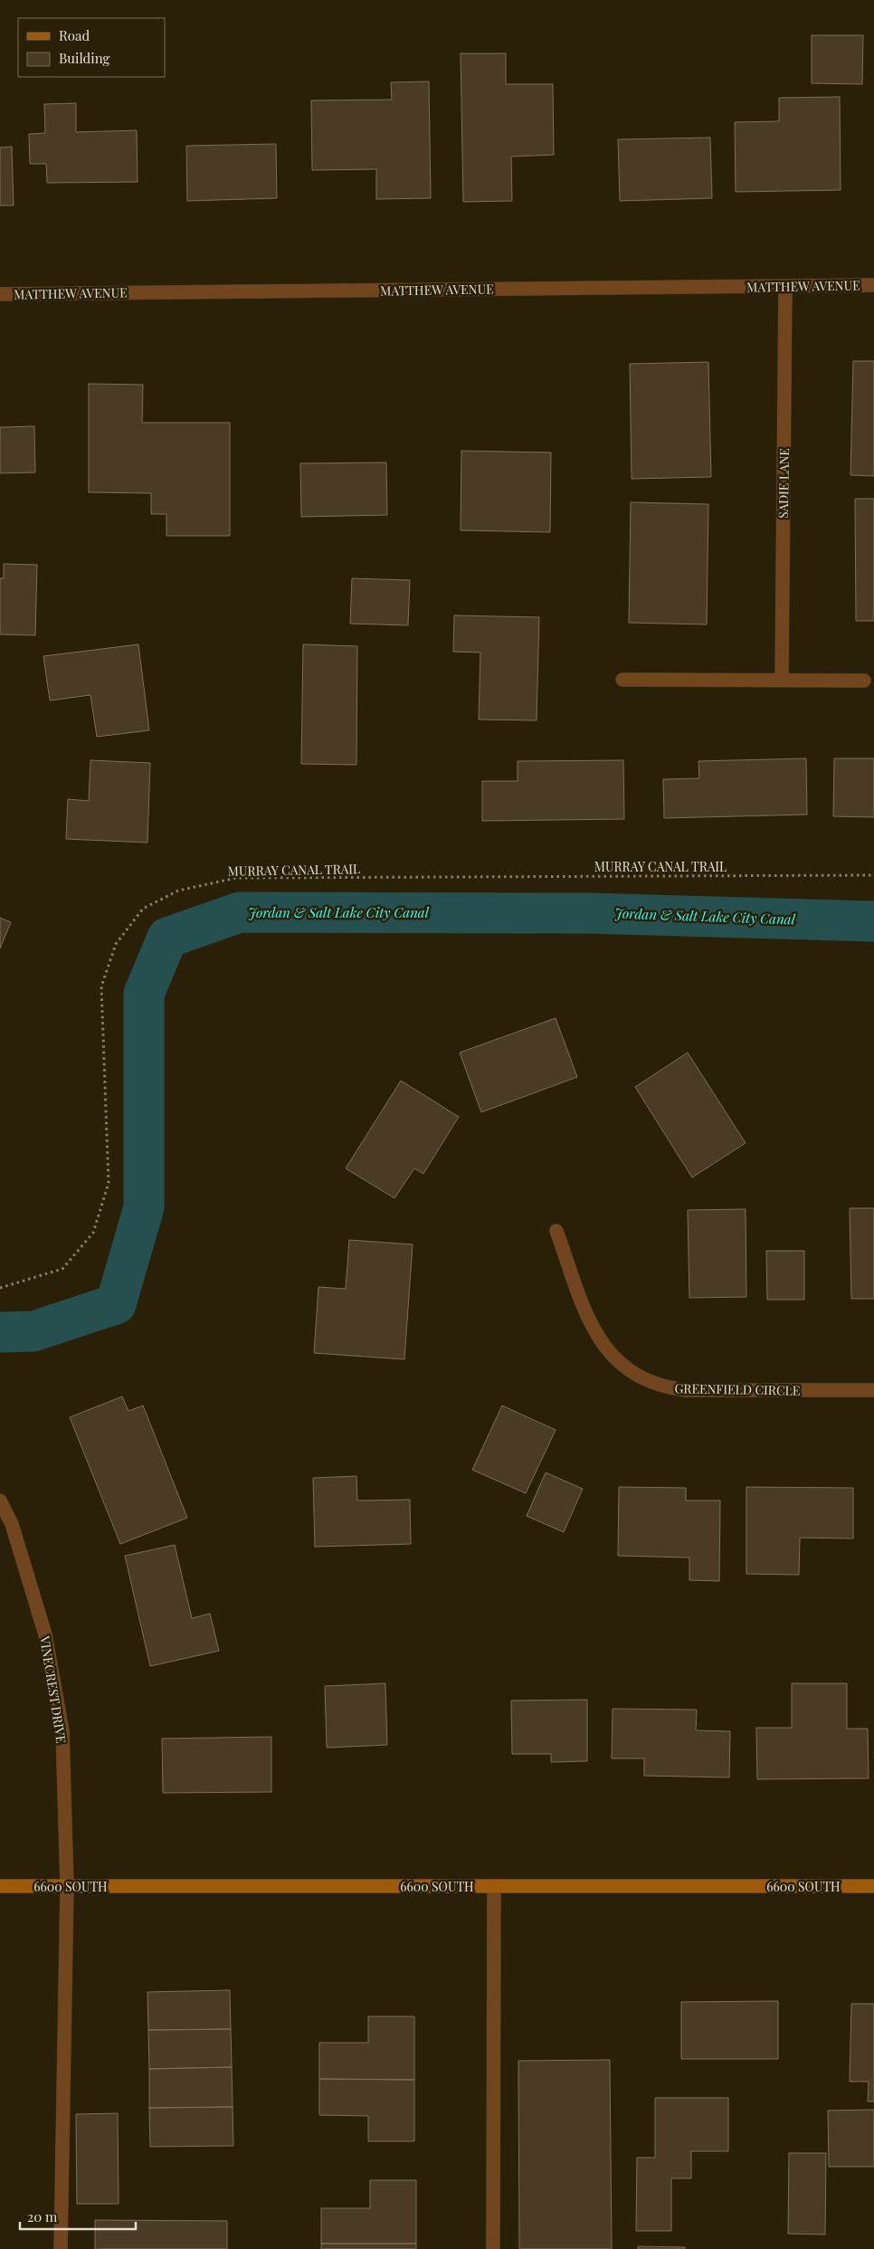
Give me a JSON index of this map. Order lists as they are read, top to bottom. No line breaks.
{"streets":{"main road":["6600 SOUTH"],"street":["MATTHEW AVENUE","SADIE LANE","GREENFIELD CIRCLE","VINECREST DRIVE"],"path":["MURRAY CANAL TRAIL"]},"crossings":[["MATTHEW AVENUE","SADIE LANE"],["VINECREST DRIVE","6600 SOUTH"]],"water":["Jordan & Salt Lake City Canal"],"legend":["Road","Building"],"scale_bar":"20 m"}
